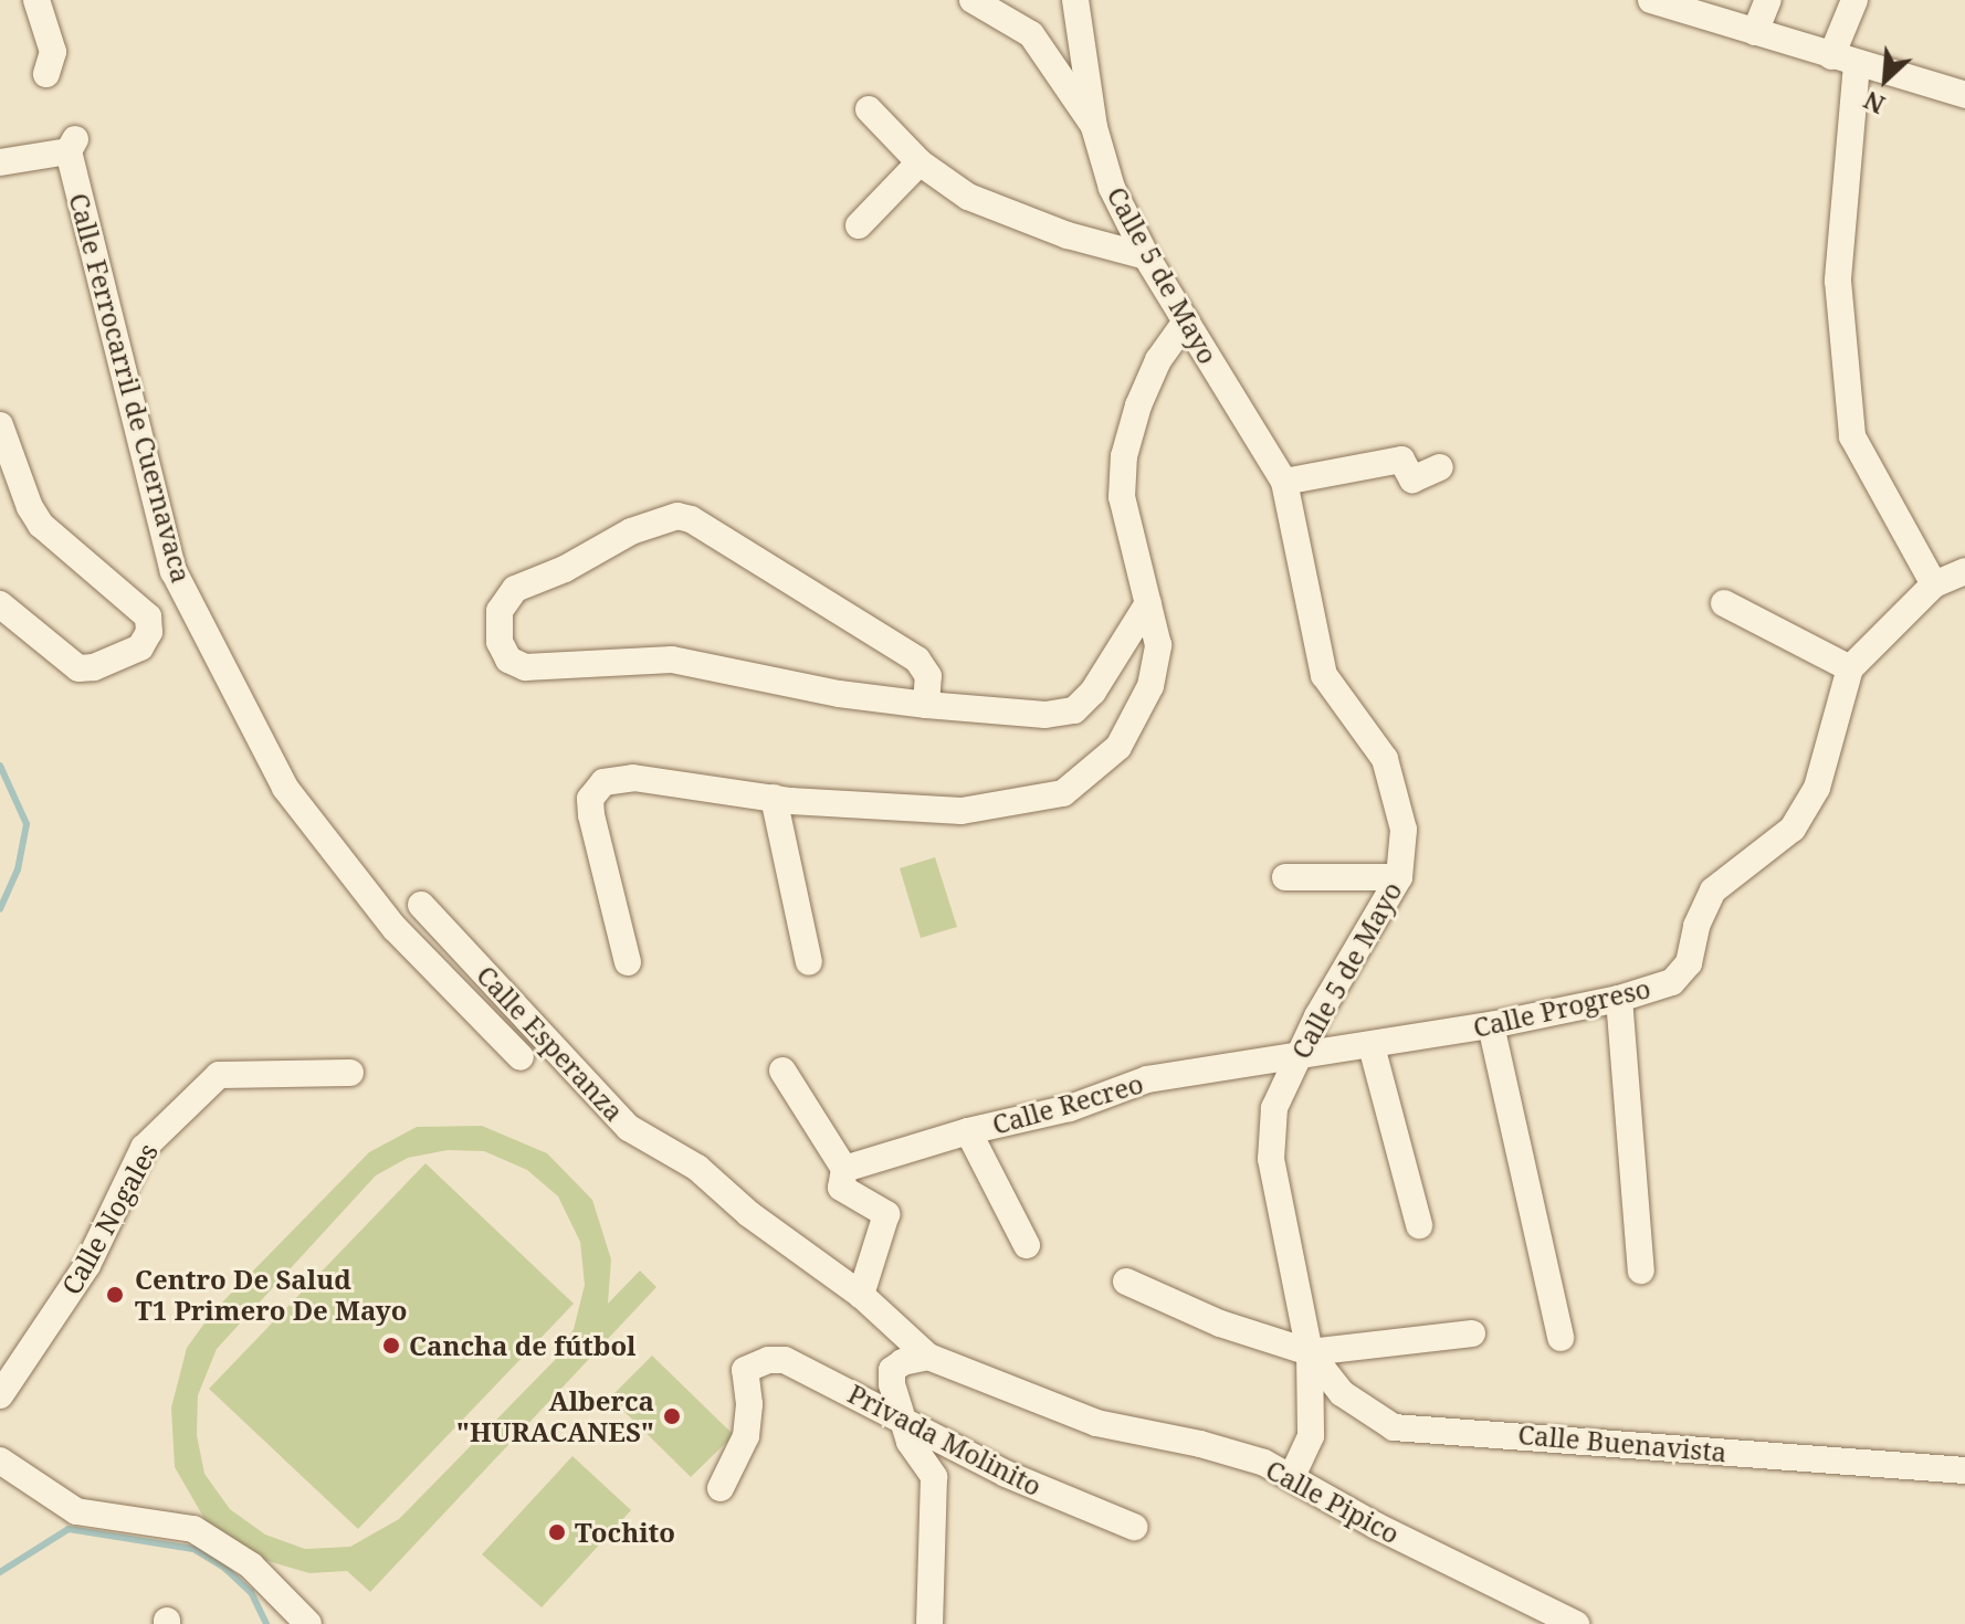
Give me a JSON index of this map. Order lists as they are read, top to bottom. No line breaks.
{"streets":{"street":["Calle 5 de Mayo","Calle Ferrocarril de Cuernavaca","Calle Progreso","Calle Esperanza","Calle Recreo","Calle Nogales","Privada Molinito","Calle Buenavista","Calle Pipico"]},"crossings":[["Calle 5 de Mayo","Calle Progreso"],["Calle 5 de Mayo","Calle Recreo"],["Calle 5 de Mayo","Calle Buenavista"],["Calle 5 de Mayo","Calle Pipico"],["Calle Progreso","Calle Recreo"],["Calle Esperanza","Calle Pipico"]],"places":["Centro De Salud T1 Primero De Mayo","Cancha de fútbol","Alberca \"HURACANES\"","Tochito"],"north":"bottom left"}
